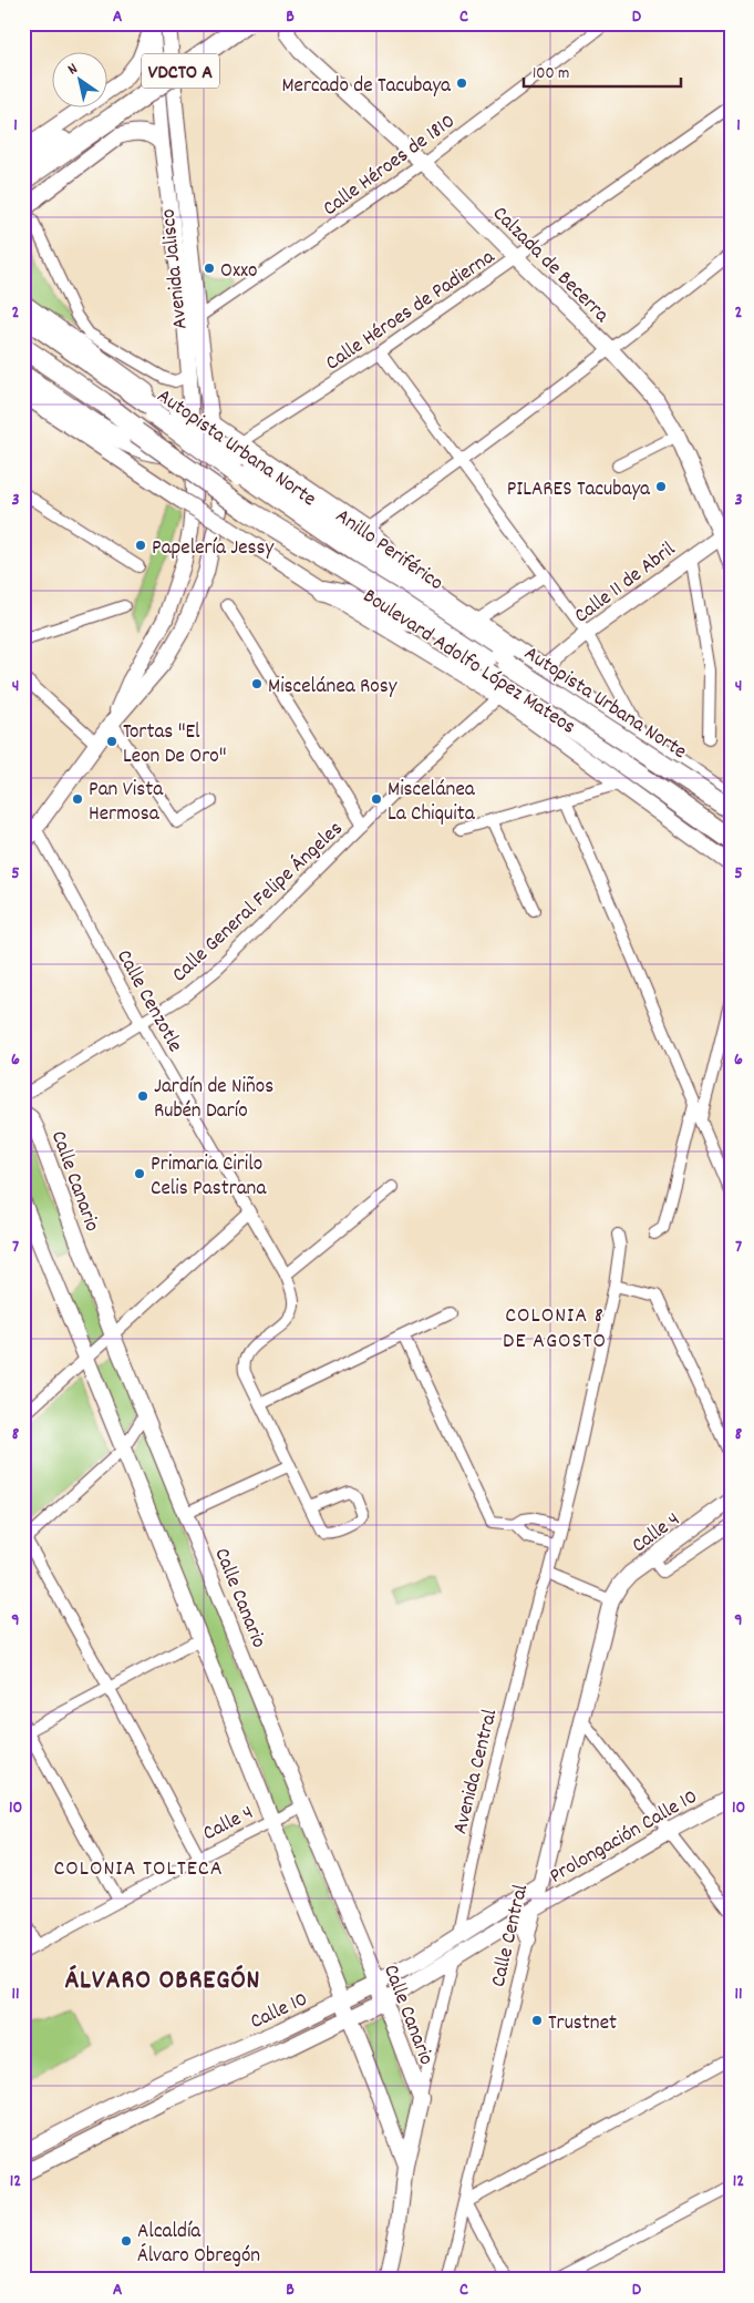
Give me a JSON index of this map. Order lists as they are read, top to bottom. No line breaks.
{"streets":{"highway":["VDCTO A","Autopista Urbana Norte","Anillo Periférico"],"street":["Calle Héroes de 1810","Calzada de Becerra","Avenida Jalisco","Calle Héroes de Padierna","Calle 11 de Abril","Boulevard Adolfo López Mateos","Calle General Felipe Ángeles","Calle Cenzotle","Calle Canario","Calle 4","Avenida Central","Prolongación Calle 10","Calle Central","Calle 10"]},"crossings":[["Calle Héroes de 1810","Calzada de Becerra"],["Calle Héroes de 1810","Avenida Jalisco"],["Calzada de Becerra","Calle Héroes de Padierna"],["Calzada de Becerra","Calle 11 de Abril"],["Avenida Jalisco","Anillo Periférico"],["Avenida Jalisco","Boulevard Adolfo López Mateos"],["Calle Héroes de Padierna","Anillo Periférico"],["Calle Héroes de Padierna","Boulevard Adolfo López Mateos"],["Autopista Urbana Norte","Anillo Periférico"],["Anillo Periférico","Boulevard Adolfo López Mateos"],["Calle 11 de Abril","Boulevard Adolfo López Mateos"],["Boulevard Adolfo López Mateos","Calle General Felipe Ángeles"],["Calle General Felipe Ángeles","Calle Cenzotle"],["Calle Canario","Calle 4"],["Calle Canario","Avenida Central"],["Calle Canario","Calle 10"],["Calle 4","Calle Central"],["Avenida Central","Calle 10"],["Prolongación Calle 10","Calle Central"],["Prolongación Calle 10","Calle 10"],["Calle Central","Calle 10"]],"districts":["COLONIA 8 DE AGOSTO","COLONIA TOLTECA","ÁLVARO OBREGÓN"],"places":["Mercado de Tacubaya","Oxxo","PILARES Tacubaya","Papelería Jessy","Miscelánea Rosy","Tortas \"El Leon De Oro\"","Pan Vista Hermosa","Miscelánea La Chiquita","Jardín de Niños Rubén Darío","Primaria Cirilo Celis Pastrana","Trustnet","Alcaldía Álvaro Obregón"],"scale_bar":"100 m","north":"top left","grid":{"columns":["A","B","C","D"],"rows":["1","2","3","4","5","6","7","8","9","10","11","12"]}}
